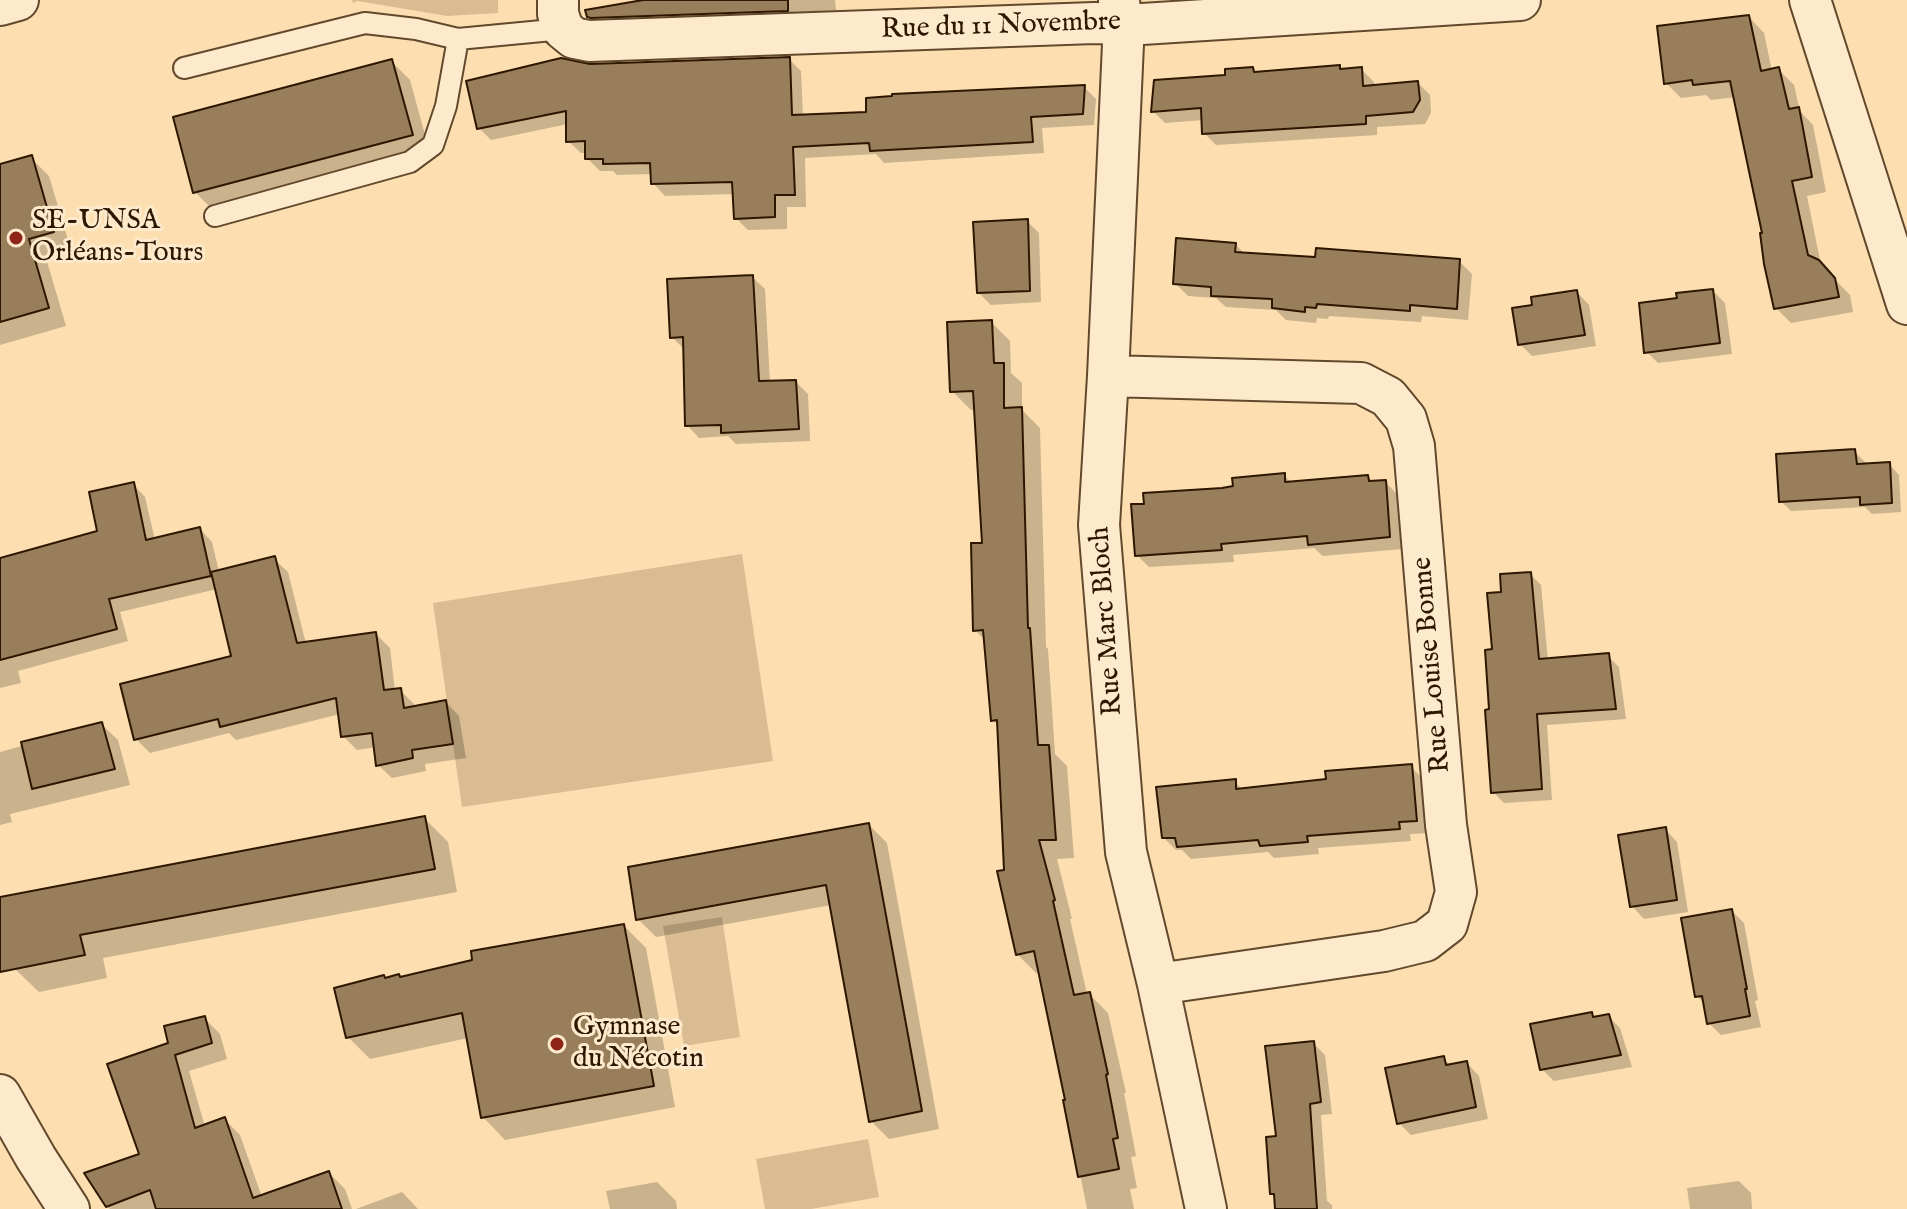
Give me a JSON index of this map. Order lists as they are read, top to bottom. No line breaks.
{"streets":{"street":["Rue du 11 Novembre","Rue Marc Bloch","Rue Louise Bonne"]},"crossings":[["Rue du 11 Novembre","Rue Marc Bloch"],["Rue Marc Bloch","Rue Louise Bonne"]],"places":["SE-UNSA Orléans-Tours","Gymnase du Nécotin"]}
